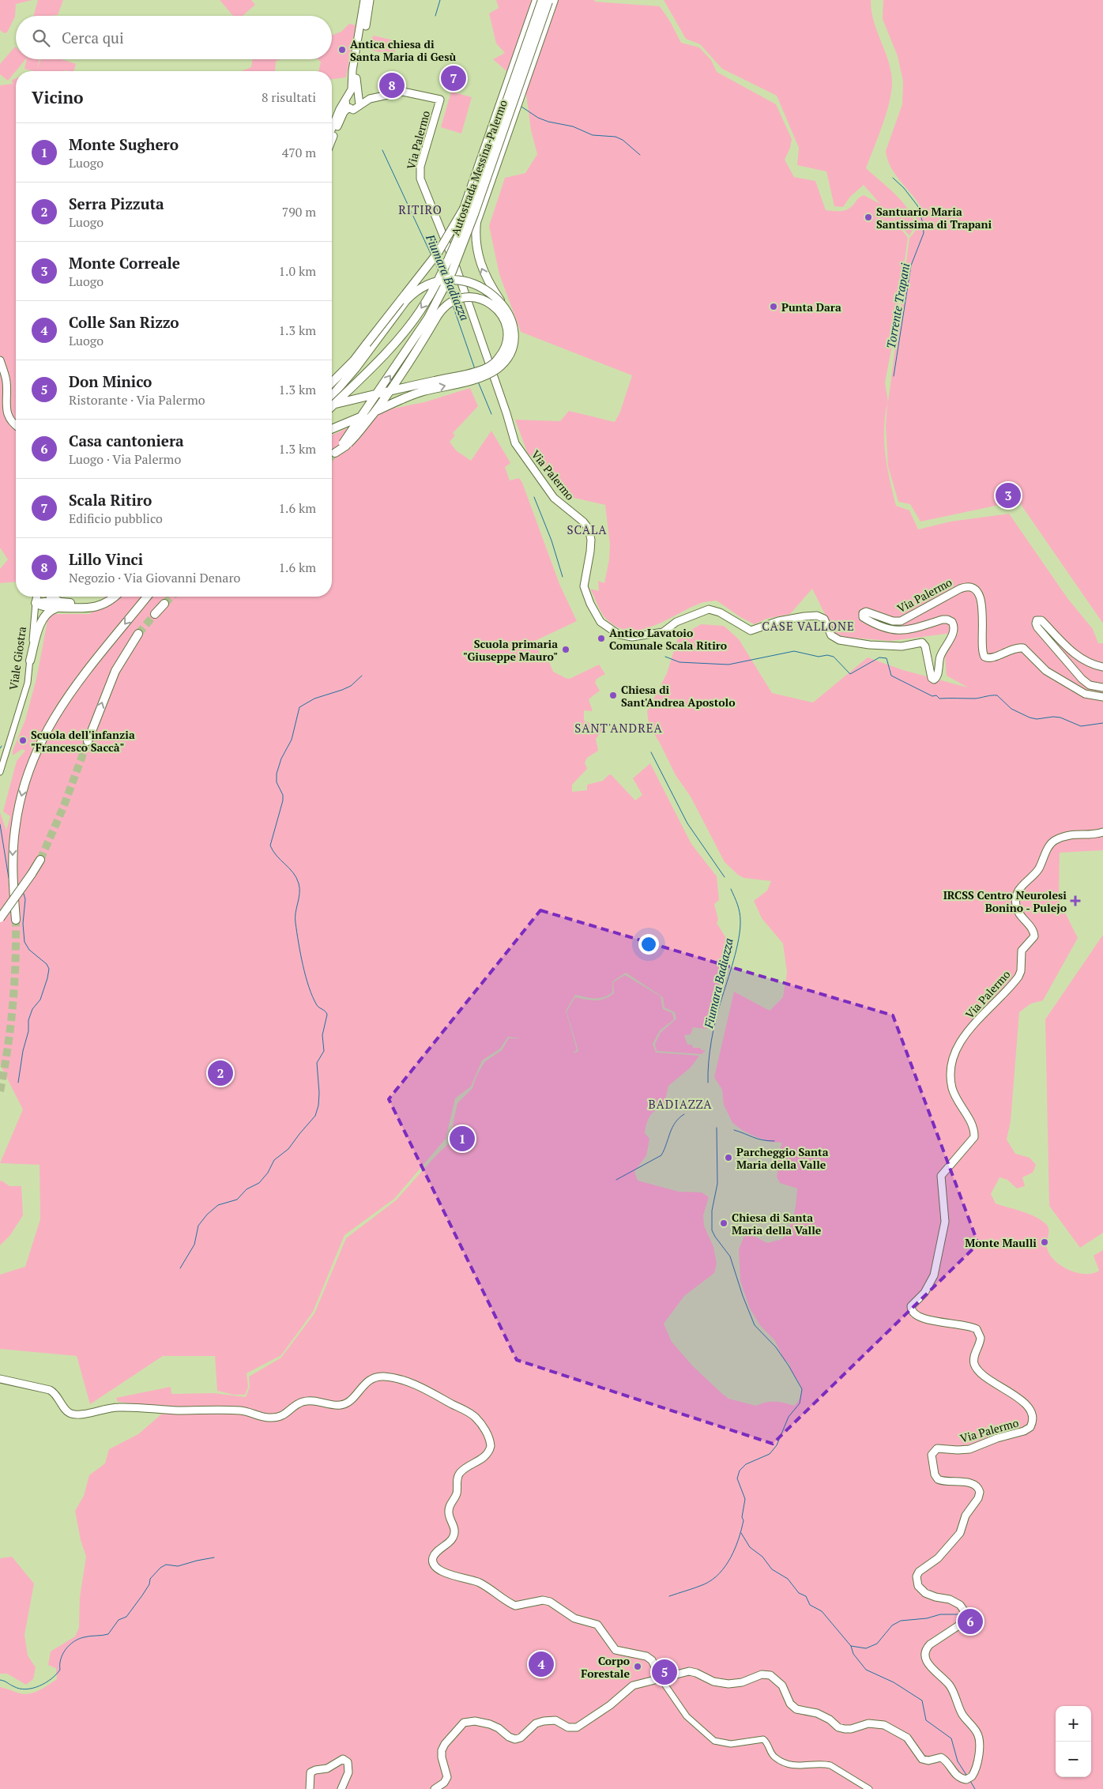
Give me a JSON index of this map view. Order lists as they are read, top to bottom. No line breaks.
{"streets":{"highway":["Autostrada Messina-Palermo"],"main road":["Via Palermo","Viale Giostra"]},"districts":["RITIRO","SCALA","CASE VALLONE","SANT'ANDREA","BADIAZZA"],"water":["Fiumara Badiazza","Torrente Trapani"],"places":{"other":["Antica chiesa di Santa Maria di Gesù","Santuario Maria Santissima di Trapani","Punta Dara","Antico Lavatoio Comunale Scala Ritiro","Scuola primaria \"Giuseppe Mauro\"","Chiesa di Sant'Andrea Apostolo","Scuola dell'infanzia \"Francesco Saccà\"","Parcheggio Santa Maria della Valle","Chiesa di Santa Maria della Valle","Monte Maulli","Corpo Forestale"],"health":["IRCSS Centro Neurolesi Bonino - Pulejo"]},"page":{"search":"Cerca qui","pins":["7","8","3","2","1","6","4","5"],"heading":["Vicino","8 risultati"],"list":[{"mark":"1","name":"Monte Sughero","note":"Luogo","value":"470 m"},{"mark":"2","name":"Serra Pizzuta","note":"Luogo","value":"790 m"},{"mark":"3","name":"Monte Correale","note":"Luogo","value":"1.0 km"},{"mark":"4","name":"Colle San Rizzo","note":"Luogo","value":"1.3 km"},{"mark":"5","name":"Don Minico","note":"Ristorante · Via Palermo","value":"1.3 km"},{"mark":"6","name":"Casa cantoniera","note":"Luogo · Via Palermo","value":"1.3 km"},{"mark":"7","name":"Scala Ritiro","note":"Edificio pubblico","value":"1.6 km"},{"mark":"8","name":"Lillo Vinci","note":"Negozio · Via Giovanni Denaro","value":"1.6 km"}],"map_buttons":["+","−"]}}
